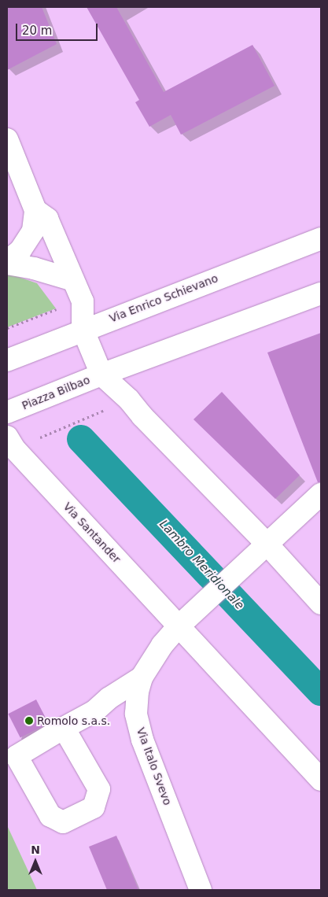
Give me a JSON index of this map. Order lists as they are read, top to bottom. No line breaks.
{"streets":{"street":["Via Enrico Schievano","Piazza Bilbao","Via Santander","Via Italo Svevo"]},"crossings":[["Via Enrico Schievano","Piazza Bilbao"],["Via Santander","Via Italo Svevo"]],"water":["Lambro Meridionale"],"places":["Romolo s.a.s."],"scale_bar":"20 m","north":"top"}
